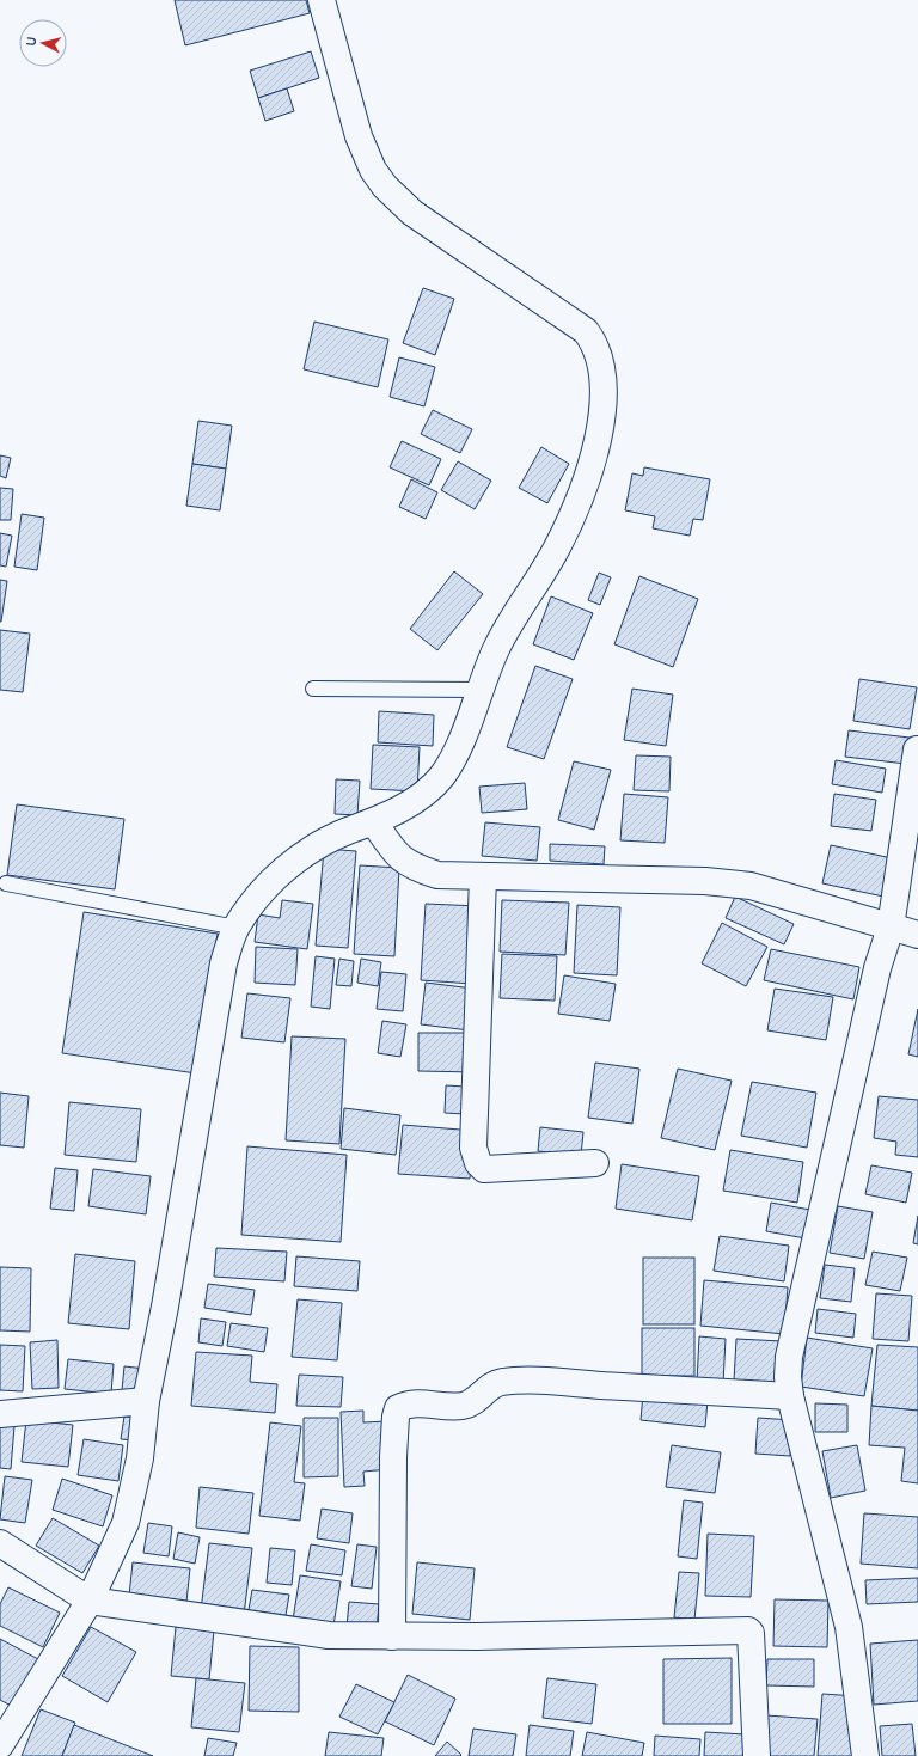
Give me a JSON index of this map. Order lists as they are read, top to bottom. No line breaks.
{"north":"left"}
